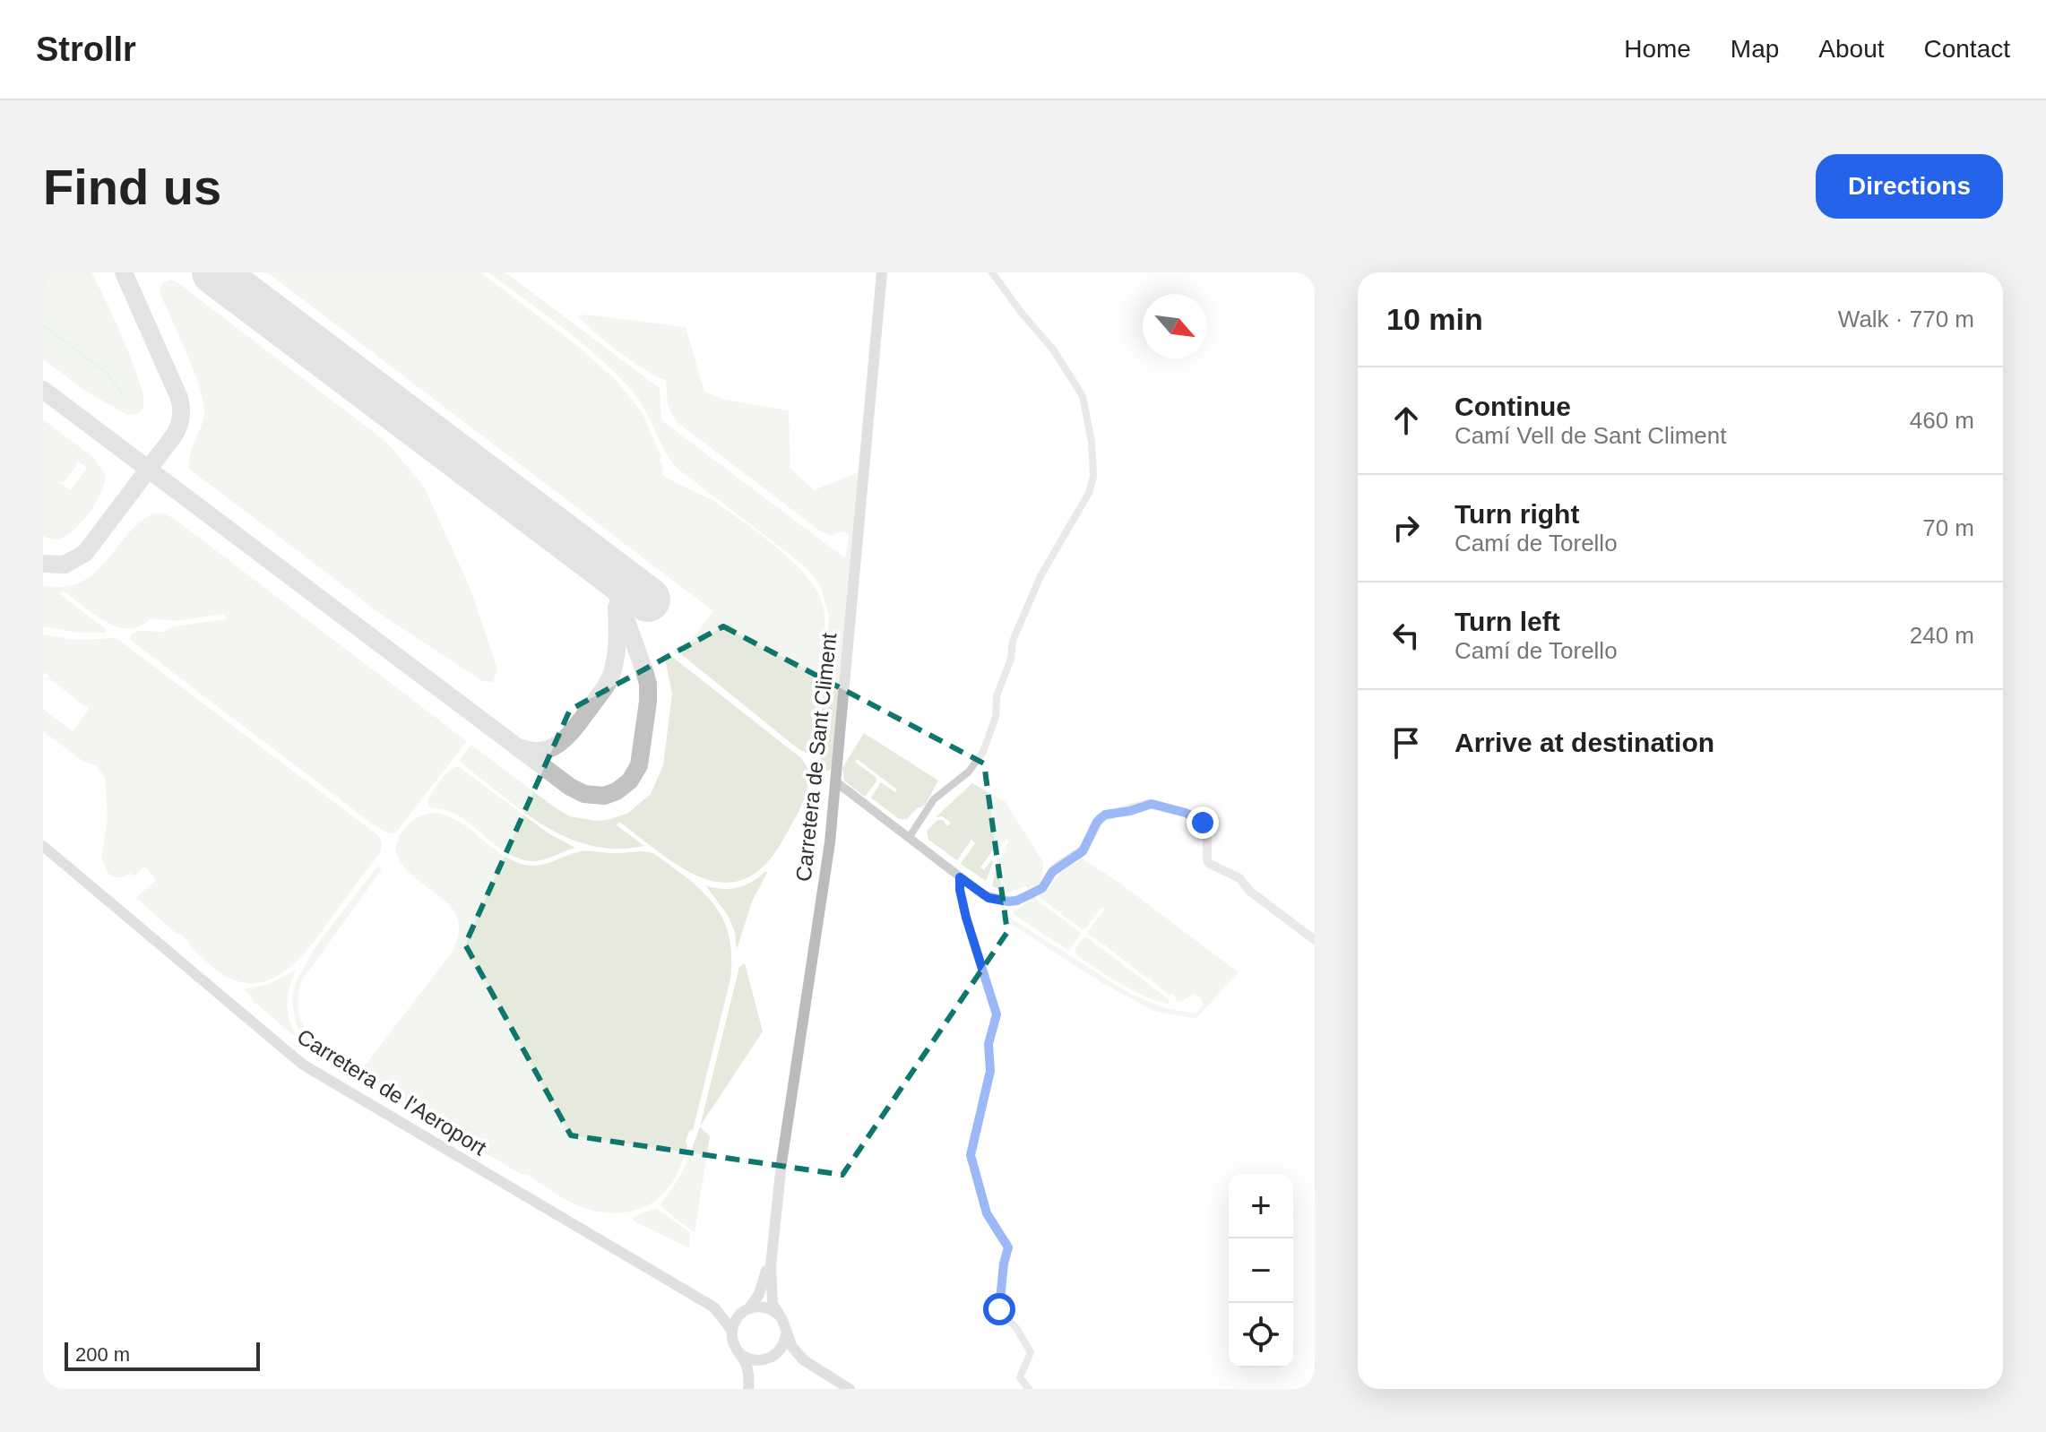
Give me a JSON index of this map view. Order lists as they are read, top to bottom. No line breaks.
{"streets":{"main road":["Carretera de Sant Climent","Carretera de l'Aeroport"]},"scale_bar":"200 m","north":"bottom right","page":{"header":"Strollr","nav":["Home","Map","About","Contact"],"buttons":"Directions","title":"Find us","heading":["10 min","Walk · 770 m"],"list":[["Continue","Camí Vell de Sant Climent","460 m"],["Turn right","Camí de Torello","70 m"],["Turn left","Camí de Torello","240 m"],"Arrive at destination"],"map_buttons":["+","−"],"scale":"200 m"}}
